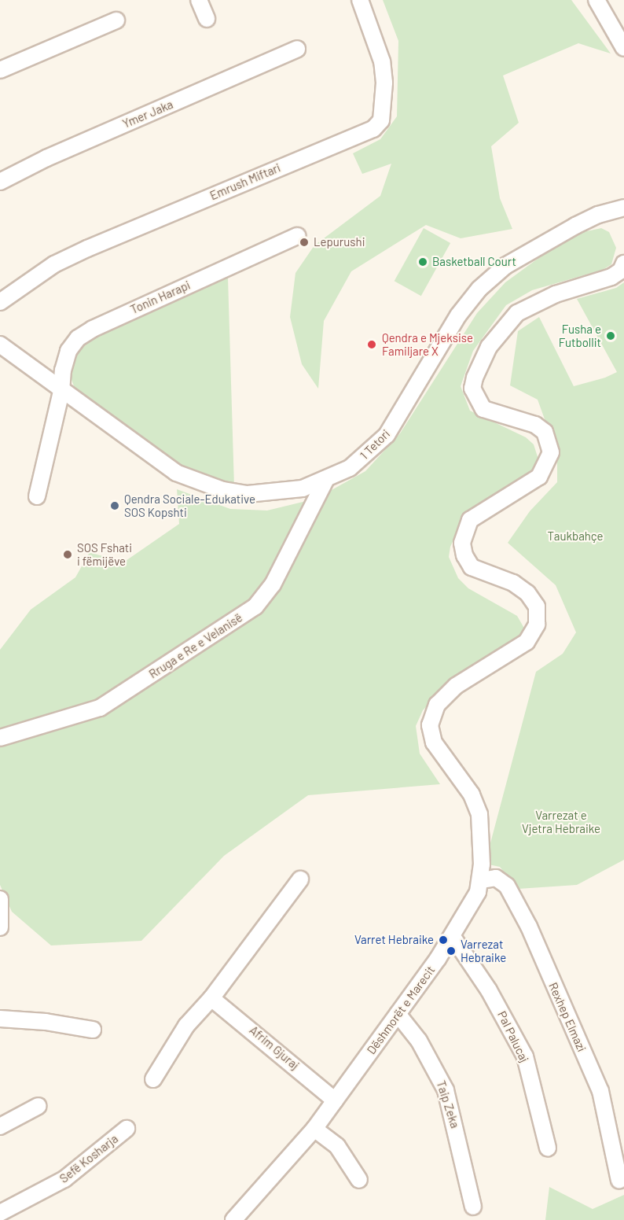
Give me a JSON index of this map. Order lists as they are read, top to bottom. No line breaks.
{"streets":{"street":["Ymer Jaka","Emrush Miftari","Tonin Harapi","1 Tetori","Rruga e Re e Velanisë","Dëshmorët e Marecit","Rexhep Elmazi","Pal Palucaj","Afrim Gjuraj","Taip Zeka","Sefë Kosharja"]},"crossings":[["Tonin Harapi","1 Tetori"],["1 Tetori","Rruga e Re e Velanisë"],["Dëshmorët e Marecit","Rexhep Elmazi"],["Dëshmorët e Marecit","Pal Palucaj"],["Dëshmorët e Marecit","Afrim Gjuraj"],["Dëshmorët e Marecit","Taip Zeka"]],"parks":["Taukbahçe","Varrezat e Vjetra Hebraike"],"places":["Lepurushi","Basketball Court","Fusha e Futbollit","Qendra e Mjeksise Familjare X","Qendra Sociale-Edukative SOS Kopshti","SOS Fshati i fëmijëve","Varret Hebraike","Varrezat Hebraike"]}
